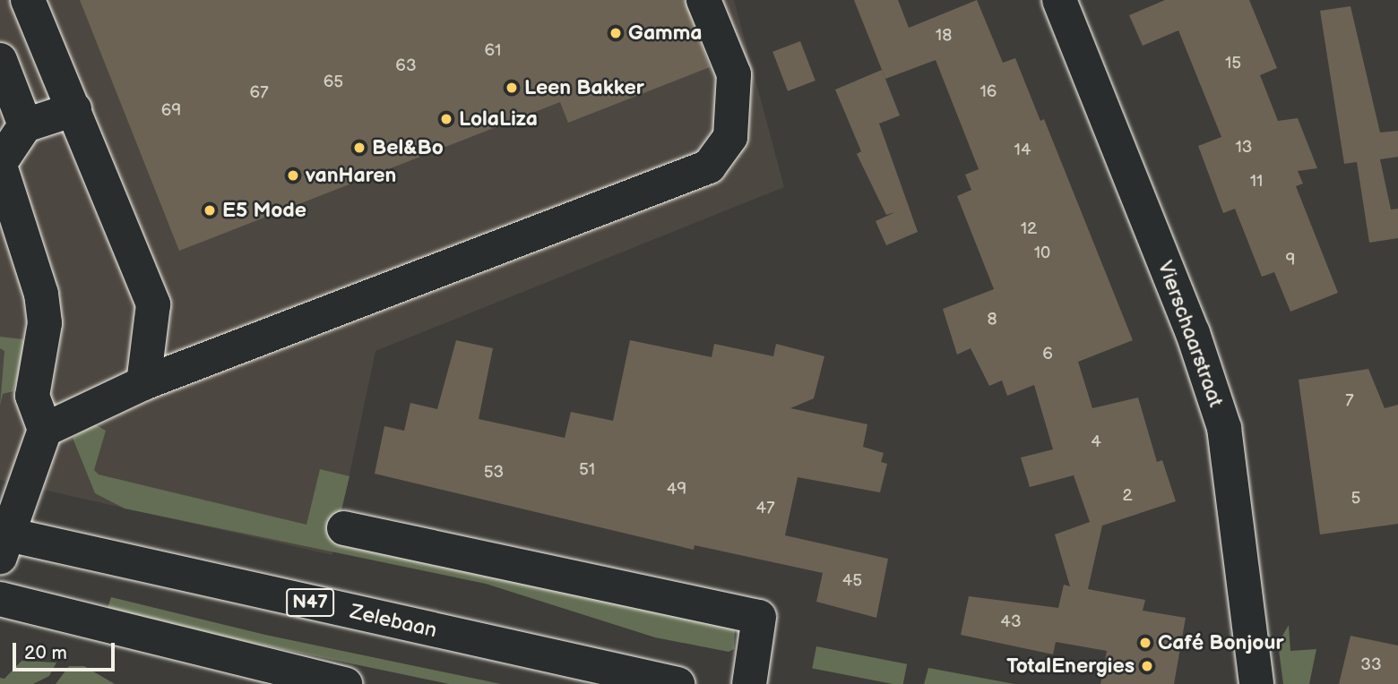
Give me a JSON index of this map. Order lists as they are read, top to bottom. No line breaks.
{"streets":{"street":["Vierschaarstraat","N47","Zelebaan"]},"places":["Gamma","Leen Bakker","LolaLiza","Bel&Bo","vanHaren","E5 Mode","Café Bonjour","TotalEnergies"],"house_numbers":["18","61","15","63","65","16","67","69","13","14","11","12","10","9","8","6","7","4","51","53","49","2","5","47","45","43","33"],"scale_bar":"20 m"}
